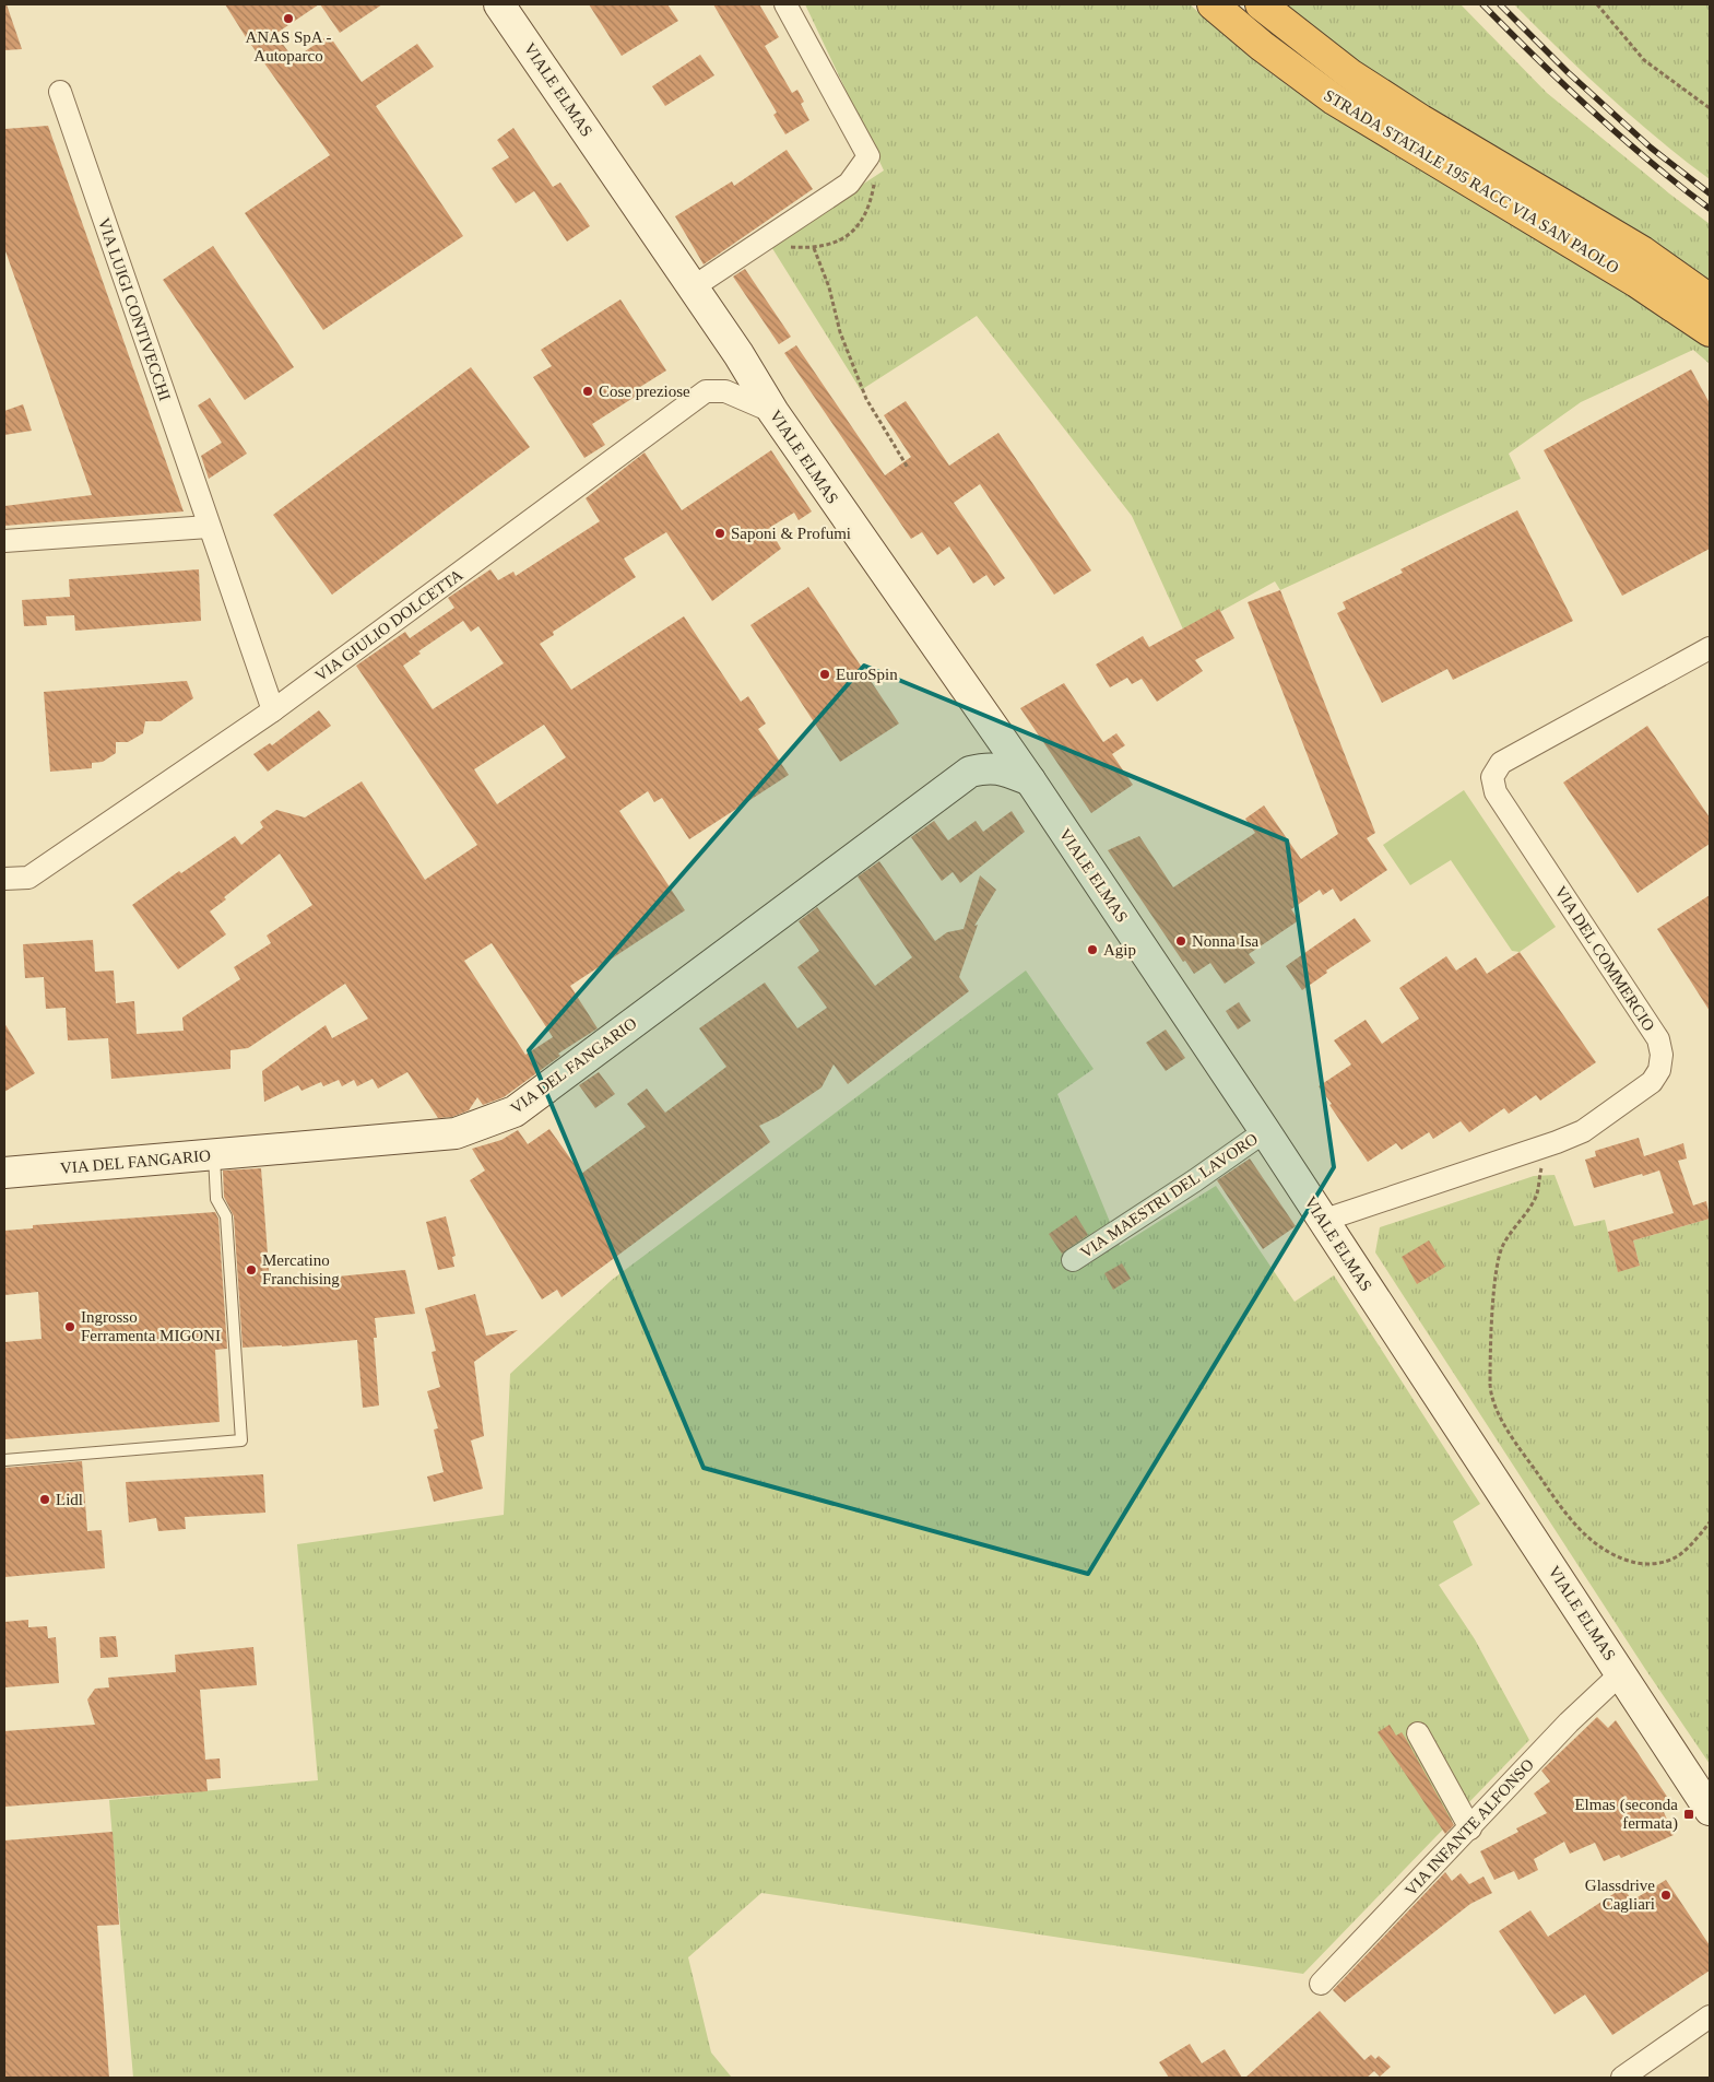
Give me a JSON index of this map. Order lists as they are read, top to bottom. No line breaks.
{"streets":{"highway":["STRADA STATALE 195 RACC VIA SAN PAOLO"],"main road":["VIALE ELMAS","VIA DEL FANGARIO"],"street":["VIA LUIGI CONTIVECCHI","VIA GIULIO DOLCETTA","VIA DEL COMMERCIO","VIA MAESTRI DEL LAVORO","VIA INFANTE ALFONSO"]},"crossings":[["VIALE ELMAS","VIA GIULIO DOLCETTA"],["VIALE ELMAS","VIA DEL COMMERCIO"],["VIALE ELMAS","VIA MAESTRI DEL LAVORO"],["VIALE ELMAS","VIA INFANTE ALFONSO"],["VIA LUIGI CONTIVECCHI","VIA GIULIO DOLCETTA"]],"places":{"other":["ANAS SpA - Autoparco","Cose preziose","Saponi & Profumi","EuroSpin","Nonna Isa","Agip","Mercatino Franchising","Ingrosso Ferramenta MIGONI","Lidl","Glassdrive Cagliari"],"transit":["Elmas (seconda fermata)"]}}
